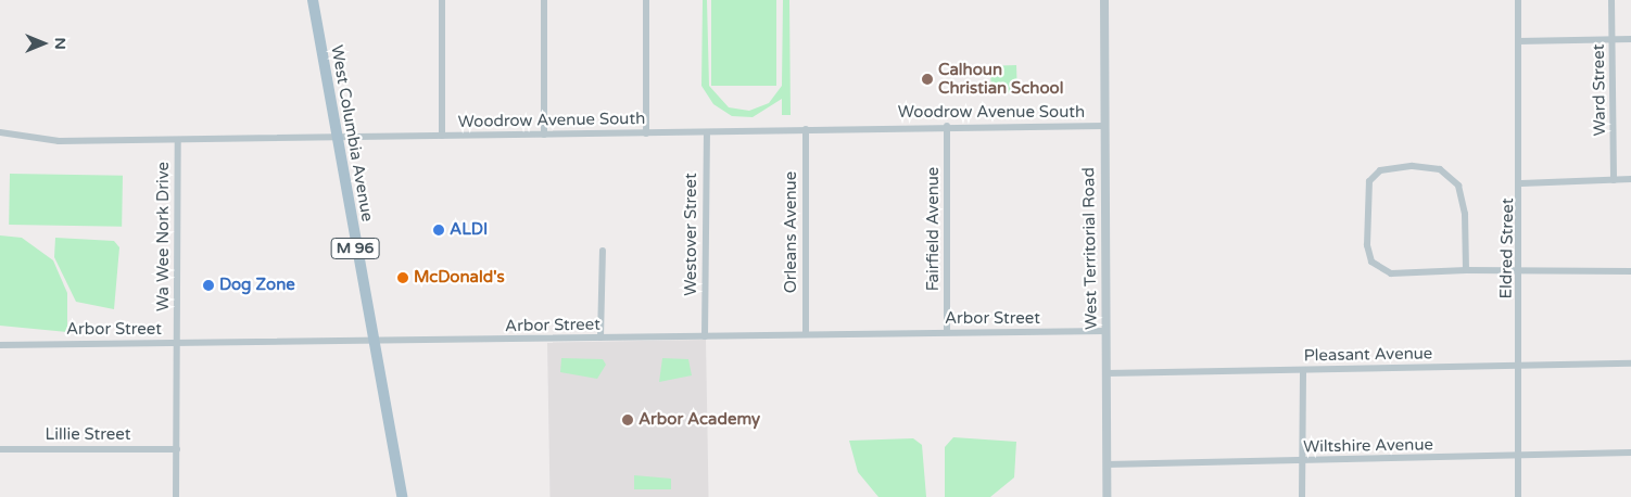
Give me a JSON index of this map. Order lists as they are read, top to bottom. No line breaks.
{"streets":{"main road":["West Columbia Avenue","M 96"],"street":["Ward Street","Woodrow Avenue South","Fairfield Avenue","Orleans Avenue","Westover Street","Wa Wee Nork Drive","West Territorial Road","Eldred Street","Arbor Street","Pleasant Avenue","Lillie Street","Wiltshire Avenue"]},"crossings":[["Woodrow Avenue South","West Columbia Avenue"],["Woodrow Avenue South","Fairfield Avenue"],["Woodrow Avenue South","Orleans Avenue"],["Woodrow Avenue South","Westover Street"],["Woodrow Avenue South","Wa Wee Nork Drive"],["Woodrow Avenue South","West Territorial Road"],["West Columbia Avenue","Arbor Street"],["Fairfield Avenue","Arbor Street"],["Orleans Avenue","Arbor Street"],["Westover Street","Arbor Street"],["Wa Wee Nork Drive","Arbor Street"],["Wa Wee Nork Drive","Lillie Street"],["West Territorial Road","Arbor Street"],["West Territorial Road","Pleasant Avenue"],["West Territorial Road","Wiltshire Avenue"],["Eldred Street","Pleasant Avenue"],["Eldred Street","Wiltshire Avenue"]],"places":["Calhoun Christian School","ALDI","McDonald's","Dog Zone","Arbor Academy"],"north":"right"}
